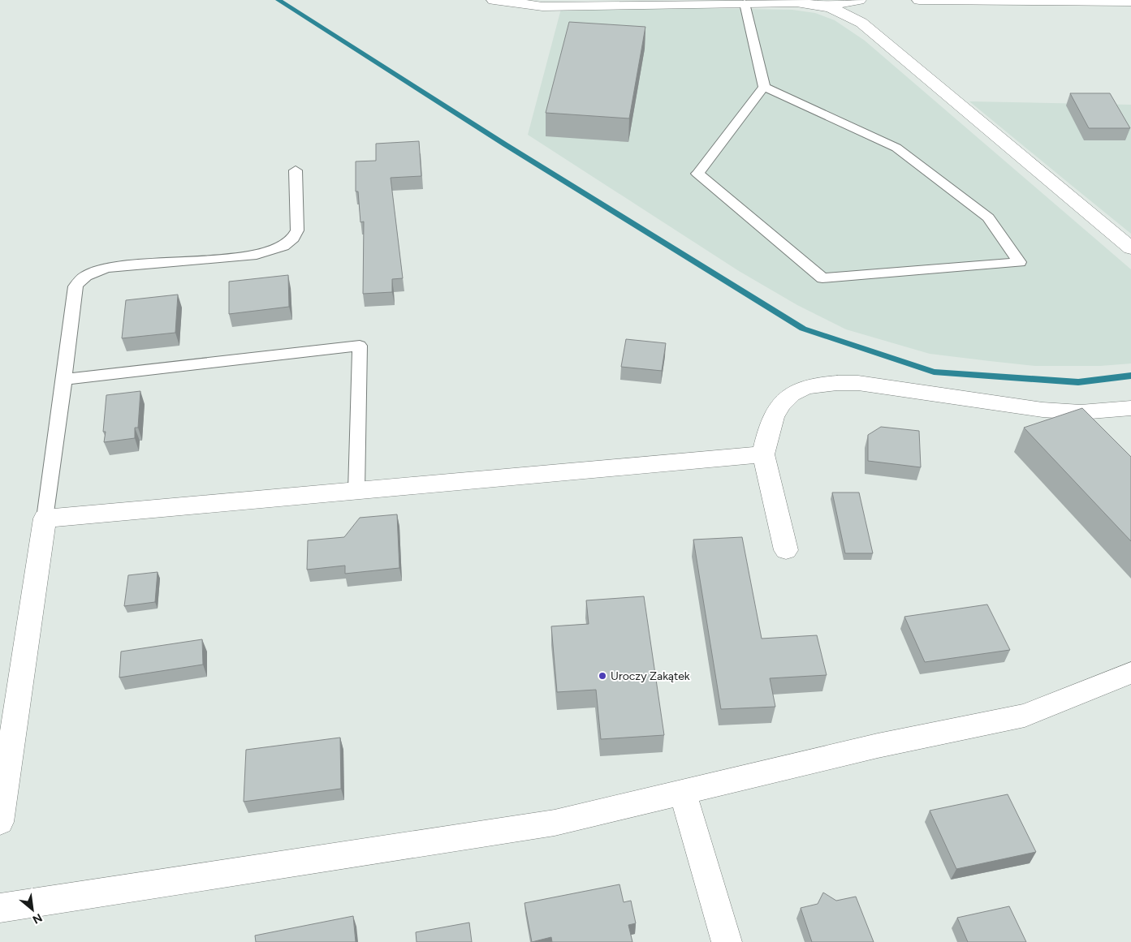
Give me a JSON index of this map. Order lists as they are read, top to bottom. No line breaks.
{"places":["Uroczy Zakątek"],"north":"bottom right"}
